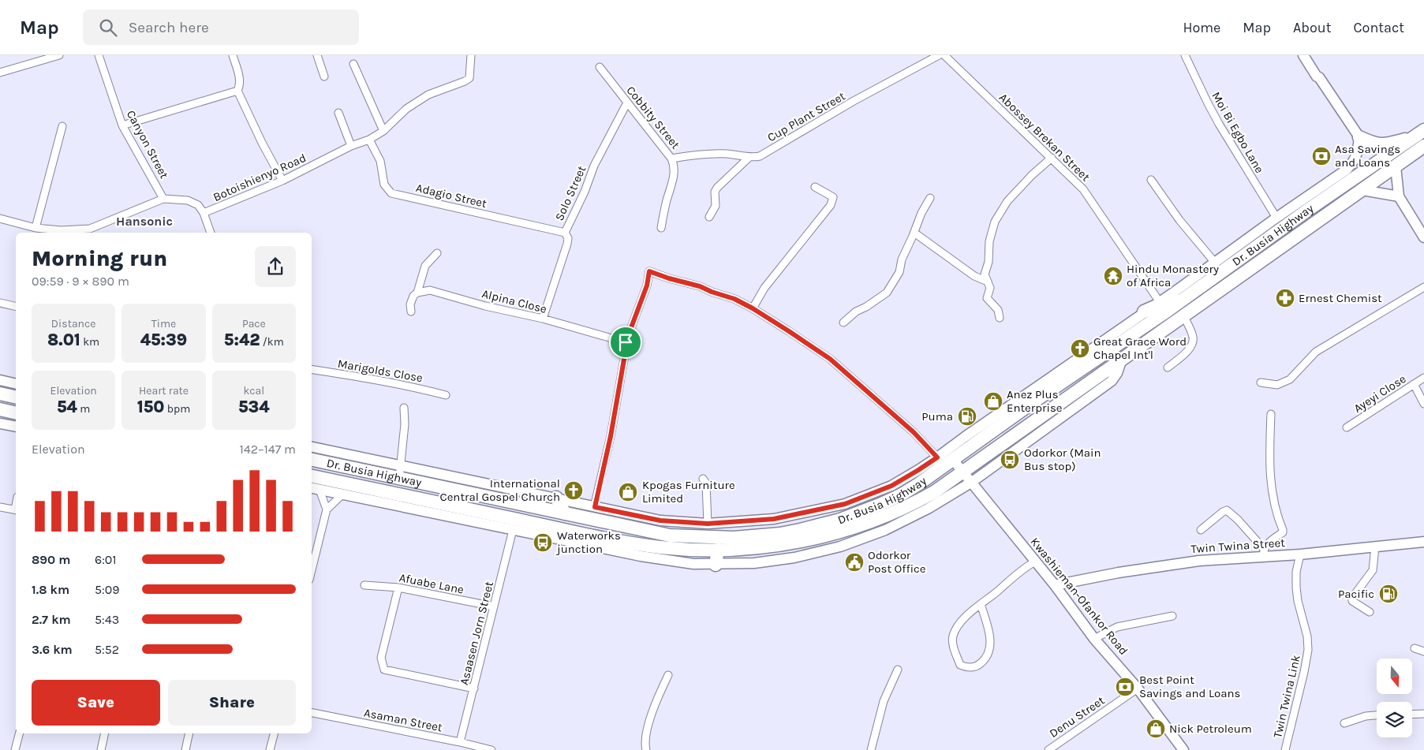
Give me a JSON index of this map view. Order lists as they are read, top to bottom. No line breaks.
{"streets":{"highway":["Dr. Busia Highway"],"street":["Cup Plant Street","Cobbity Street","Moi Bi Egbo Lane","Abossey Brekan Street","Canyon Street","Botoishienyo Road","Solo Street","Adagio Street","Alpina Close","Marigolds Close","Ayeyi Close","Twin Twina Street","Afuabe Lane","Kwashieman-Ofankor Road","Asaasen Jorn Street","Twin Twina Link","Denu Street","Asaman Street"]},"crossings":[["Cup Plant Street","Cobbity Street"],["Cobbity Street","Solo Street"],["Abossey Brekan Street","Dr. Busia Highway"],["Canyon Street","Botoishienyo Road"],["Botoishienyo Road","Adagio Street"],["Solo Street","Adagio Street"],["Solo Street","Alpina Close"],["Dr. Busia Highway","Kwashieman-Ofankor Road"],["Twin Twina Street","Kwashieman-Ofankor Road"],["Twin Twina Street","Twin Twina Link"],["Afuabe Lane","Asaasen Jorn Street"],["Kwashieman-Ofankor Road","Denu Street"],["Asaasen Jorn Street","Asaman Street"]],"districts":["Hansonic"],"places":{"bank":["Asa Savings and Loans","Best Point Savings and Loans"],"temple":["Hindu Monastery of Africa"],"pharmacy":["Ernest Chemist"],"church":["Great Grace Word Chapel Int'l","International Central Gospel Church"],"shop":["Anez Plus Enterprise","Kpogas Furniture Limited","Nick Petroleum"],"fuel station":["Puma","Pacific"],"bus stop":["Odorkor (Main Bus stop)","Waterworks junction"],"public building":["Odorkor Post Office"]},"north":"bottom","page":{"header":"Map","search":"Search here","nav":["Home","Map","About","Contact"],"heading":["Morning run","09:59 · 9 × 890 m"],"stats":[["Distance","8.01 km"],["Time","45:39"],["Pace","5:42 /km"],["Elevation","54 m"],["Heart rate","150 bpm"],["kcal","534"]],"chart":["Elevation","142–147 m"],"list":[{"name":"890 m","note":"6:01"},{"name":"1.8 km","note":"5:09"},{"name":"2.7 km","note":"5:43"},{"name":"3.6 km","note":"5:52"}],"buttons":["Save","Share"]}}
